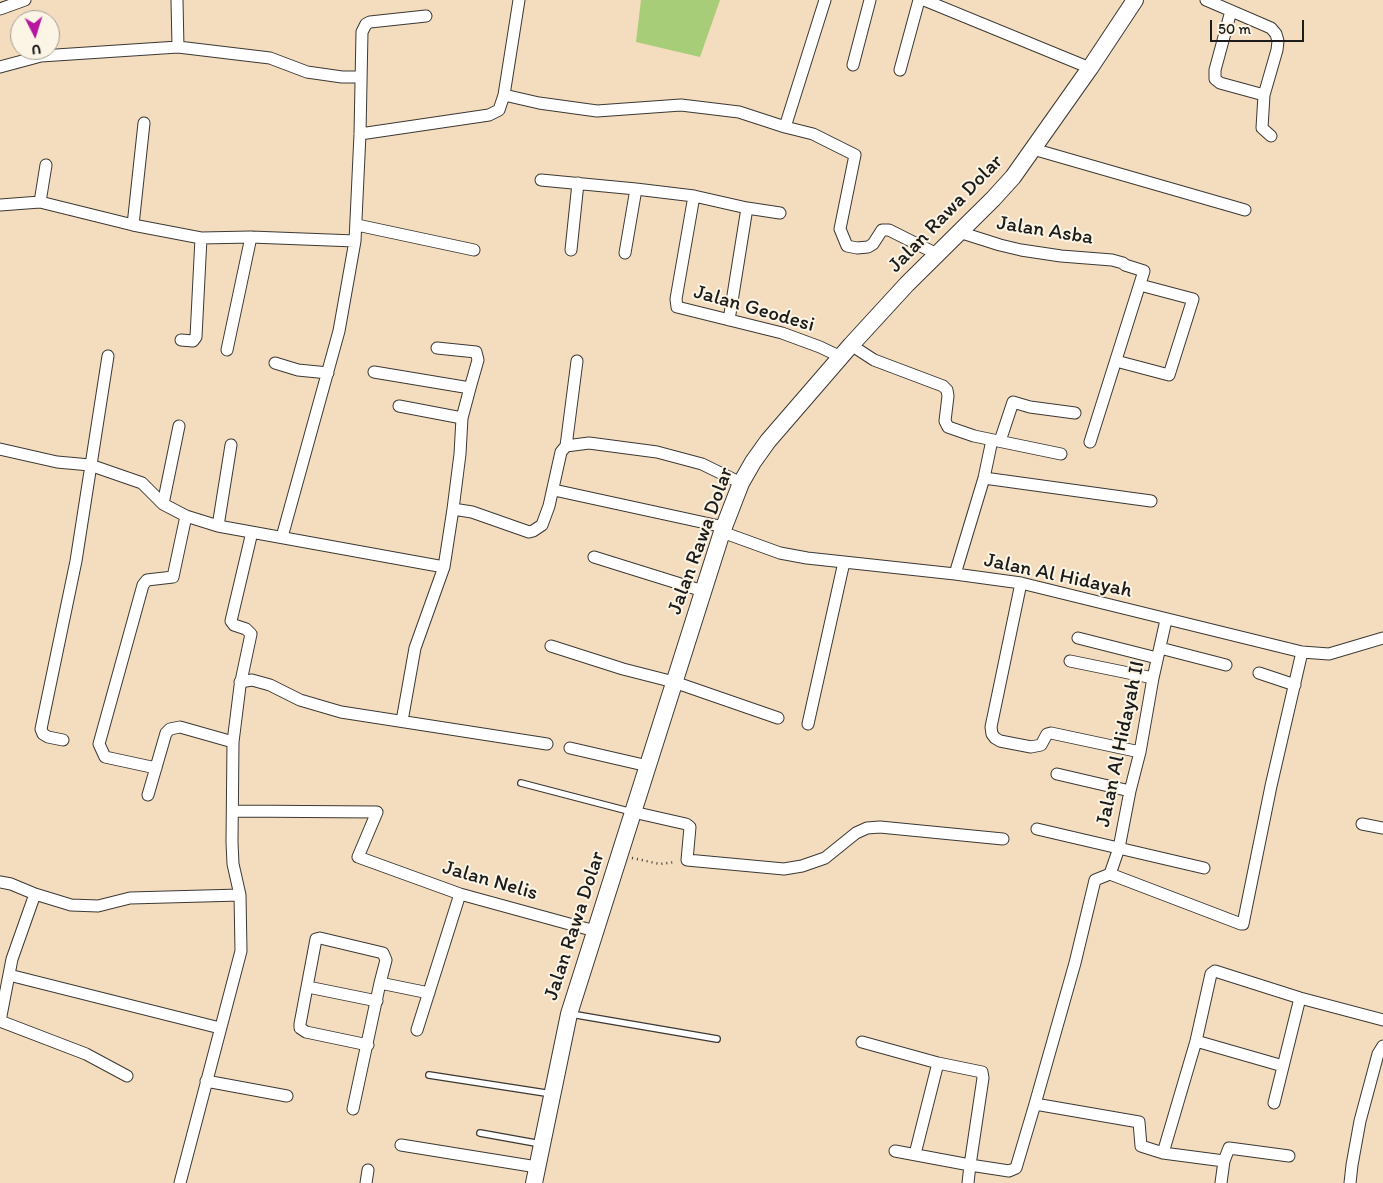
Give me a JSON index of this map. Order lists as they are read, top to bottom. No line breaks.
{"streets":{"street":["Jalan Rawa Dolar","Jalan Asba","Jalan Geodesi","Jalan Al Hidayah","Jalan Al Hidayah II","Jalan Nelis"]},"crossings":[["Jalan Rawa Dolar","Jalan Asba"],["Jalan Rawa Dolar","Jalan Geodesi"],["Jalan Rawa Dolar","Jalan Al Hidayah"],["Jalan Rawa Dolar","Jalan Nelis"],["Jalan Al Hidayah","Jalan Al Hidayah II"]],"scale_bar":"50 m","north":"bottom"}
